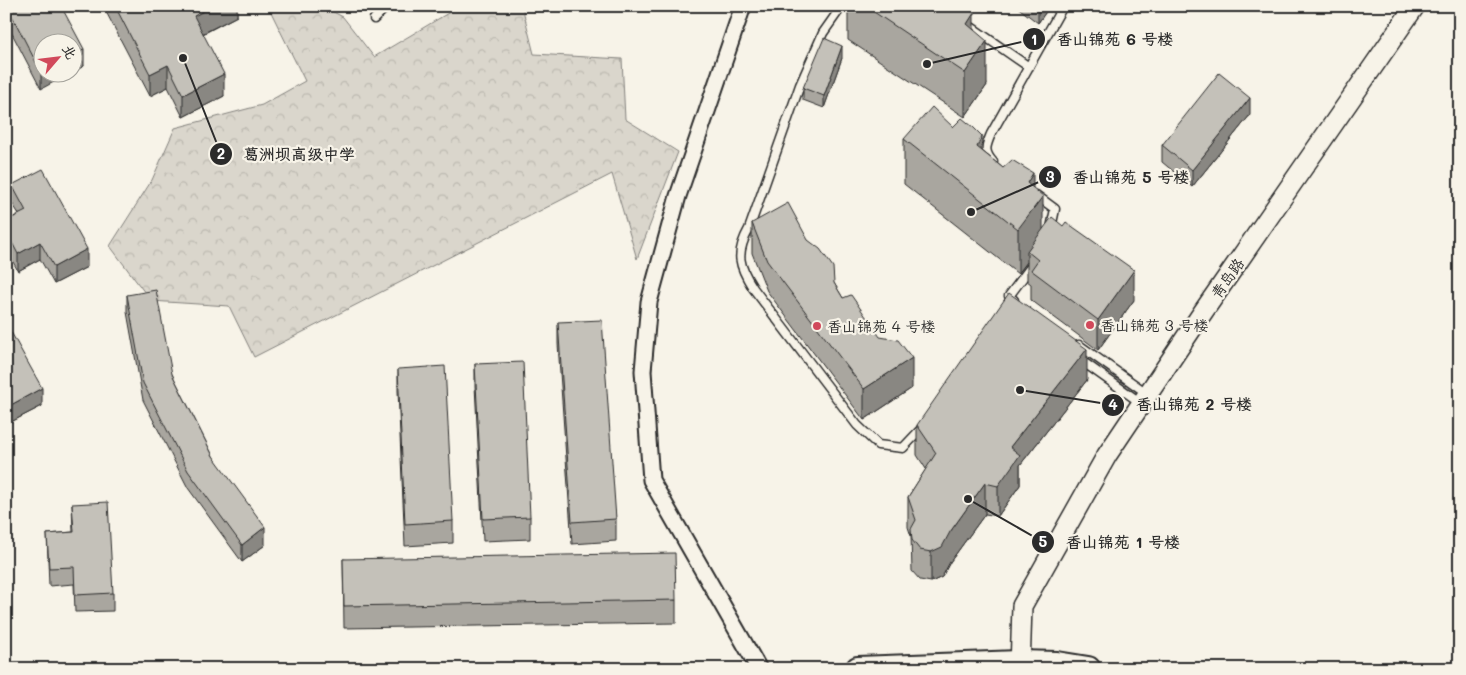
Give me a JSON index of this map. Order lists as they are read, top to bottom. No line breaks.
{"streets":{"street":["青岛路"]},"places":["葛洲坝高级中学","香山锦苑 6 号楼","香山锦苑 5 号楼","香山锦苑 3 号楼","香山锦苑 4 号楼","香山锦苑 2 号楼","香山锦苑 1 号楼"],"north":"top right"}
